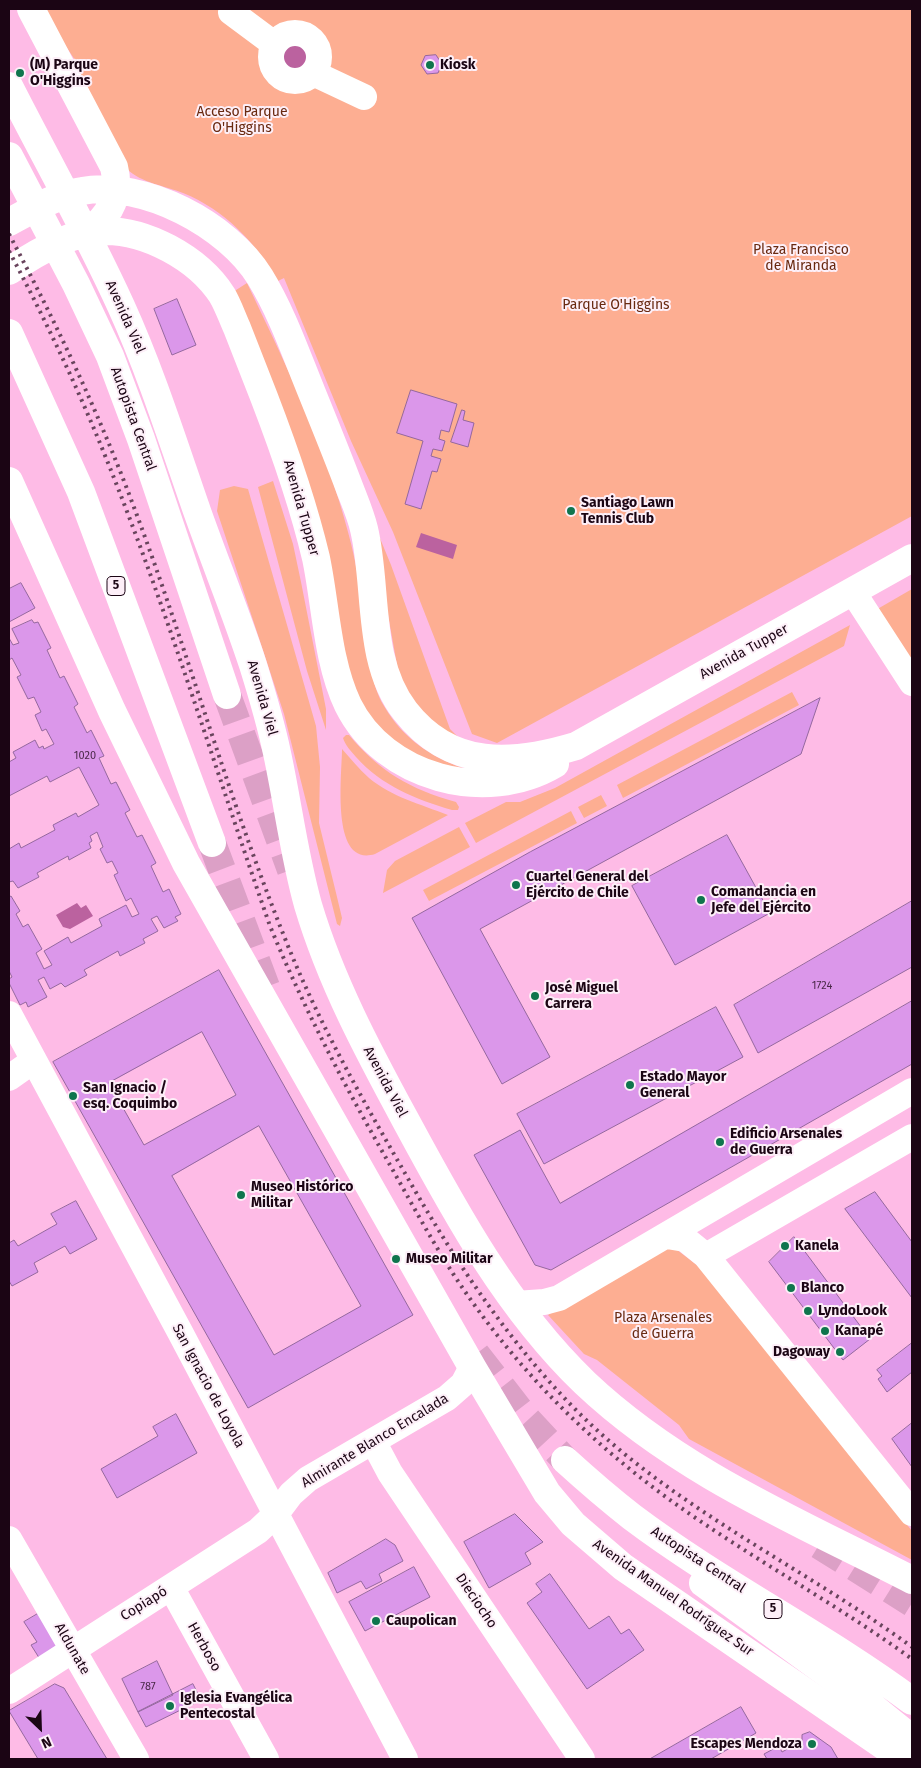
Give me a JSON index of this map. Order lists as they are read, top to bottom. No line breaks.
{"streets":{"main road":["Avenida Viel","Autopista Central","Avenida Tupper","5","Avenida Manuel Rodríguez Sur"],"street":["San Ignacio de Loyola","Almirante Blanco Encalada","Dieciocho","Copiapó","Herboso","Aldunate"]},"crossings":[["San Ignacio de Loyola","Almirante Blanco Encalada"],["San Ignacio de Loyola","Copiapó"],["Almirante Blanco Encalada","Avenida Manuel Rodríguez Sur"],["Almirante Blanco Encalada","Dieciocho"],["Almirante Blanco Encalada","Copiapó"],["Copiapó","Herboso"],["Copiapó","Aldunate"]],"parks":["Acceso Parque O'Higgins","Plaza Francisco de Miranda","Parque O'Higgins","Plaza Arsenales de Guerra"],"places":["Kiosk","(M) Parque O'Higgins","Santiago Lawn Tennis Club","Cuartel General del Ejército de Chile","Comandancia en Jefe del Ejército","José Miguel Carrera","Estado Mayor General","San Ignacio / esq. Coquimbo","Edificio Arsenales de Guerra","Museo Histórico Militar","Kanela","Museo Militar","Blanco","LyndoLook","Kanapé","Dagoway","Caupolican","Iglesia Evangélica Pentecostal","Escapes Mendoza"],"house_numbers":["1020","1724","787"],"north":"bottom right"}
